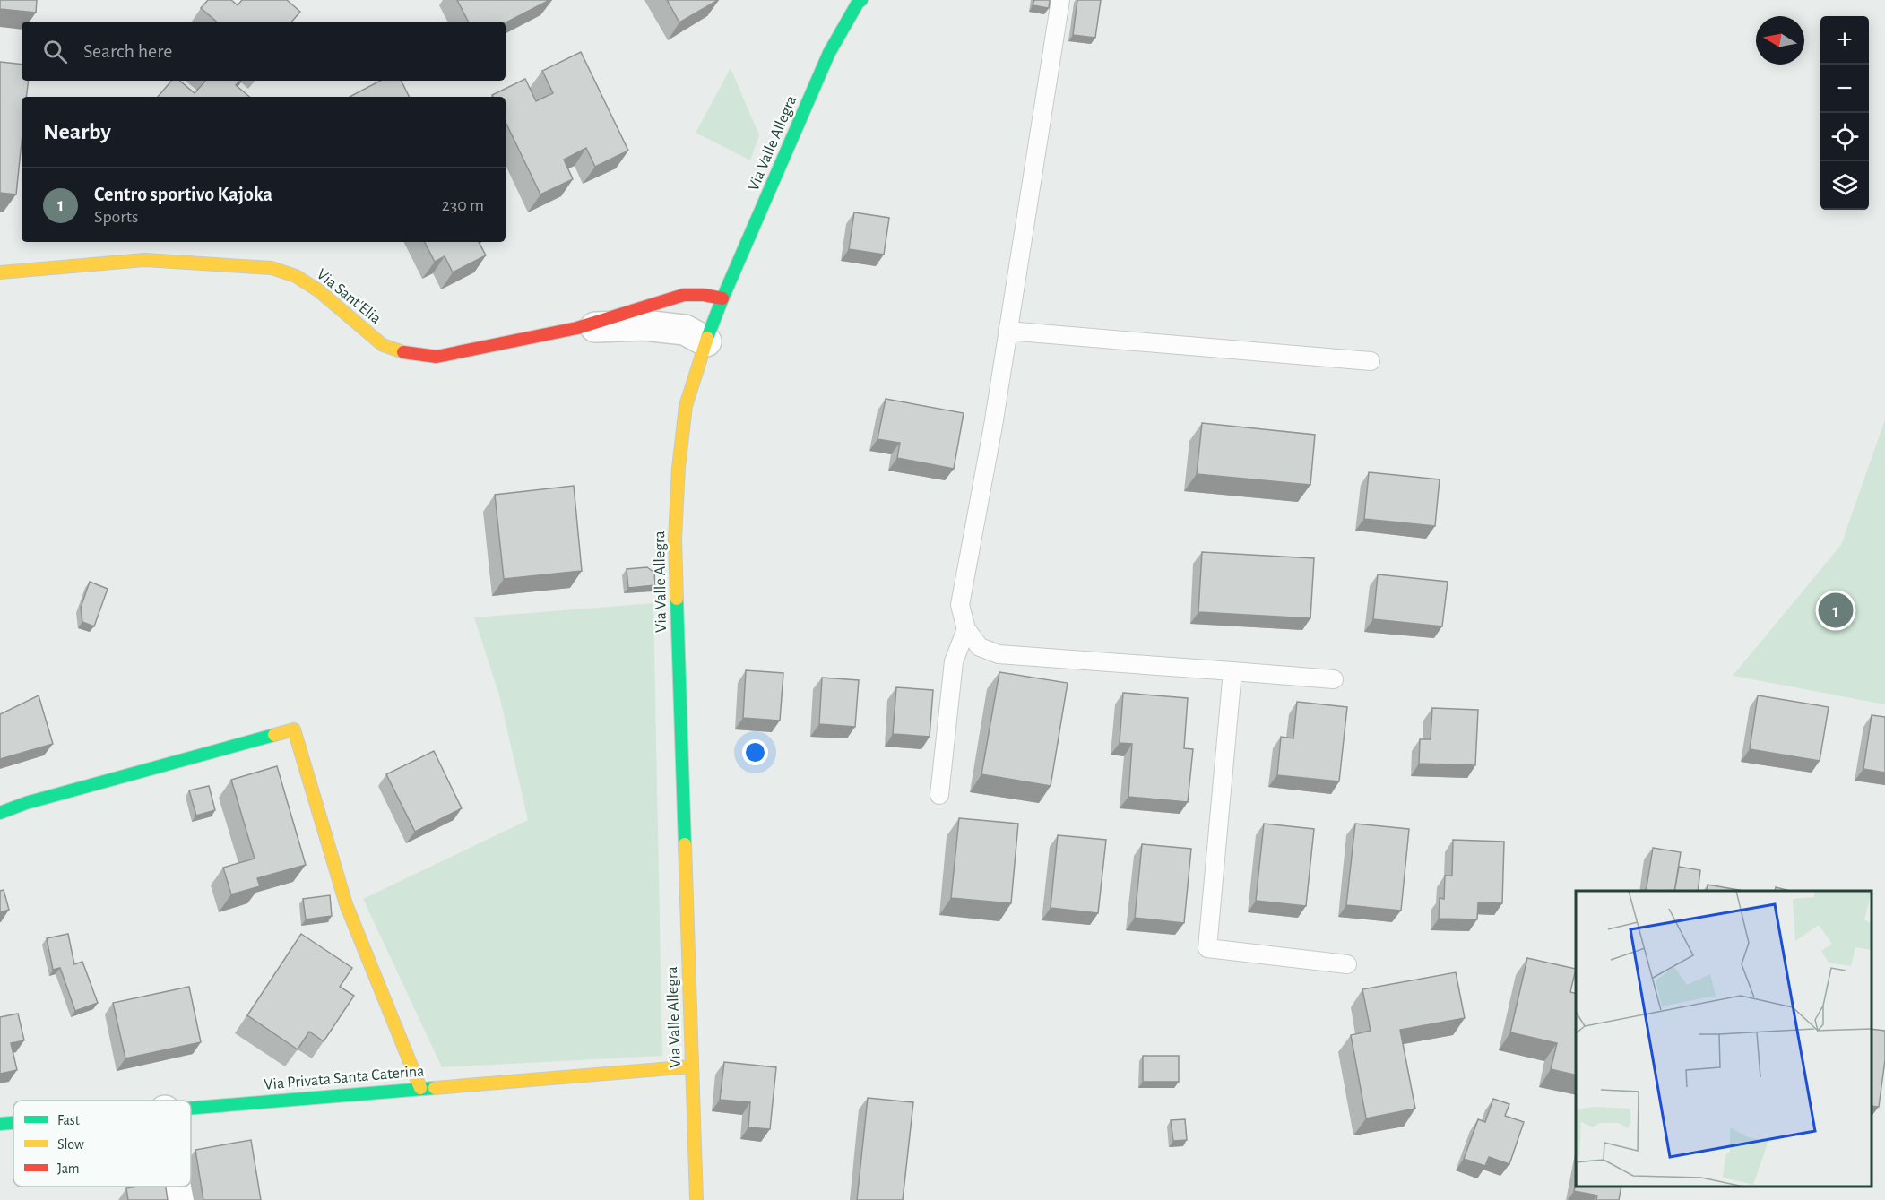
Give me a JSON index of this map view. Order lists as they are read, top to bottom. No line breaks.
{"streets":{"street":["Via Valle Allegra","Via Sant'Elia","Via Privata Santa Caterina"]},"crossings":[["Via Valle Allegra","Via Sant'Elia"],["Via Valle Allegra","Via Privata Santa Caterina"]],"legend":["Fast","Slow","Jam"],"north":"left","page":{"map_buttons":["+","−"],"search":"Search here","heading":"Nearby","list":[{"mark":"1","name":"Centro sportivo Kajoka","note":"Sports","value":"230 m"}],"pins":"1"}}
